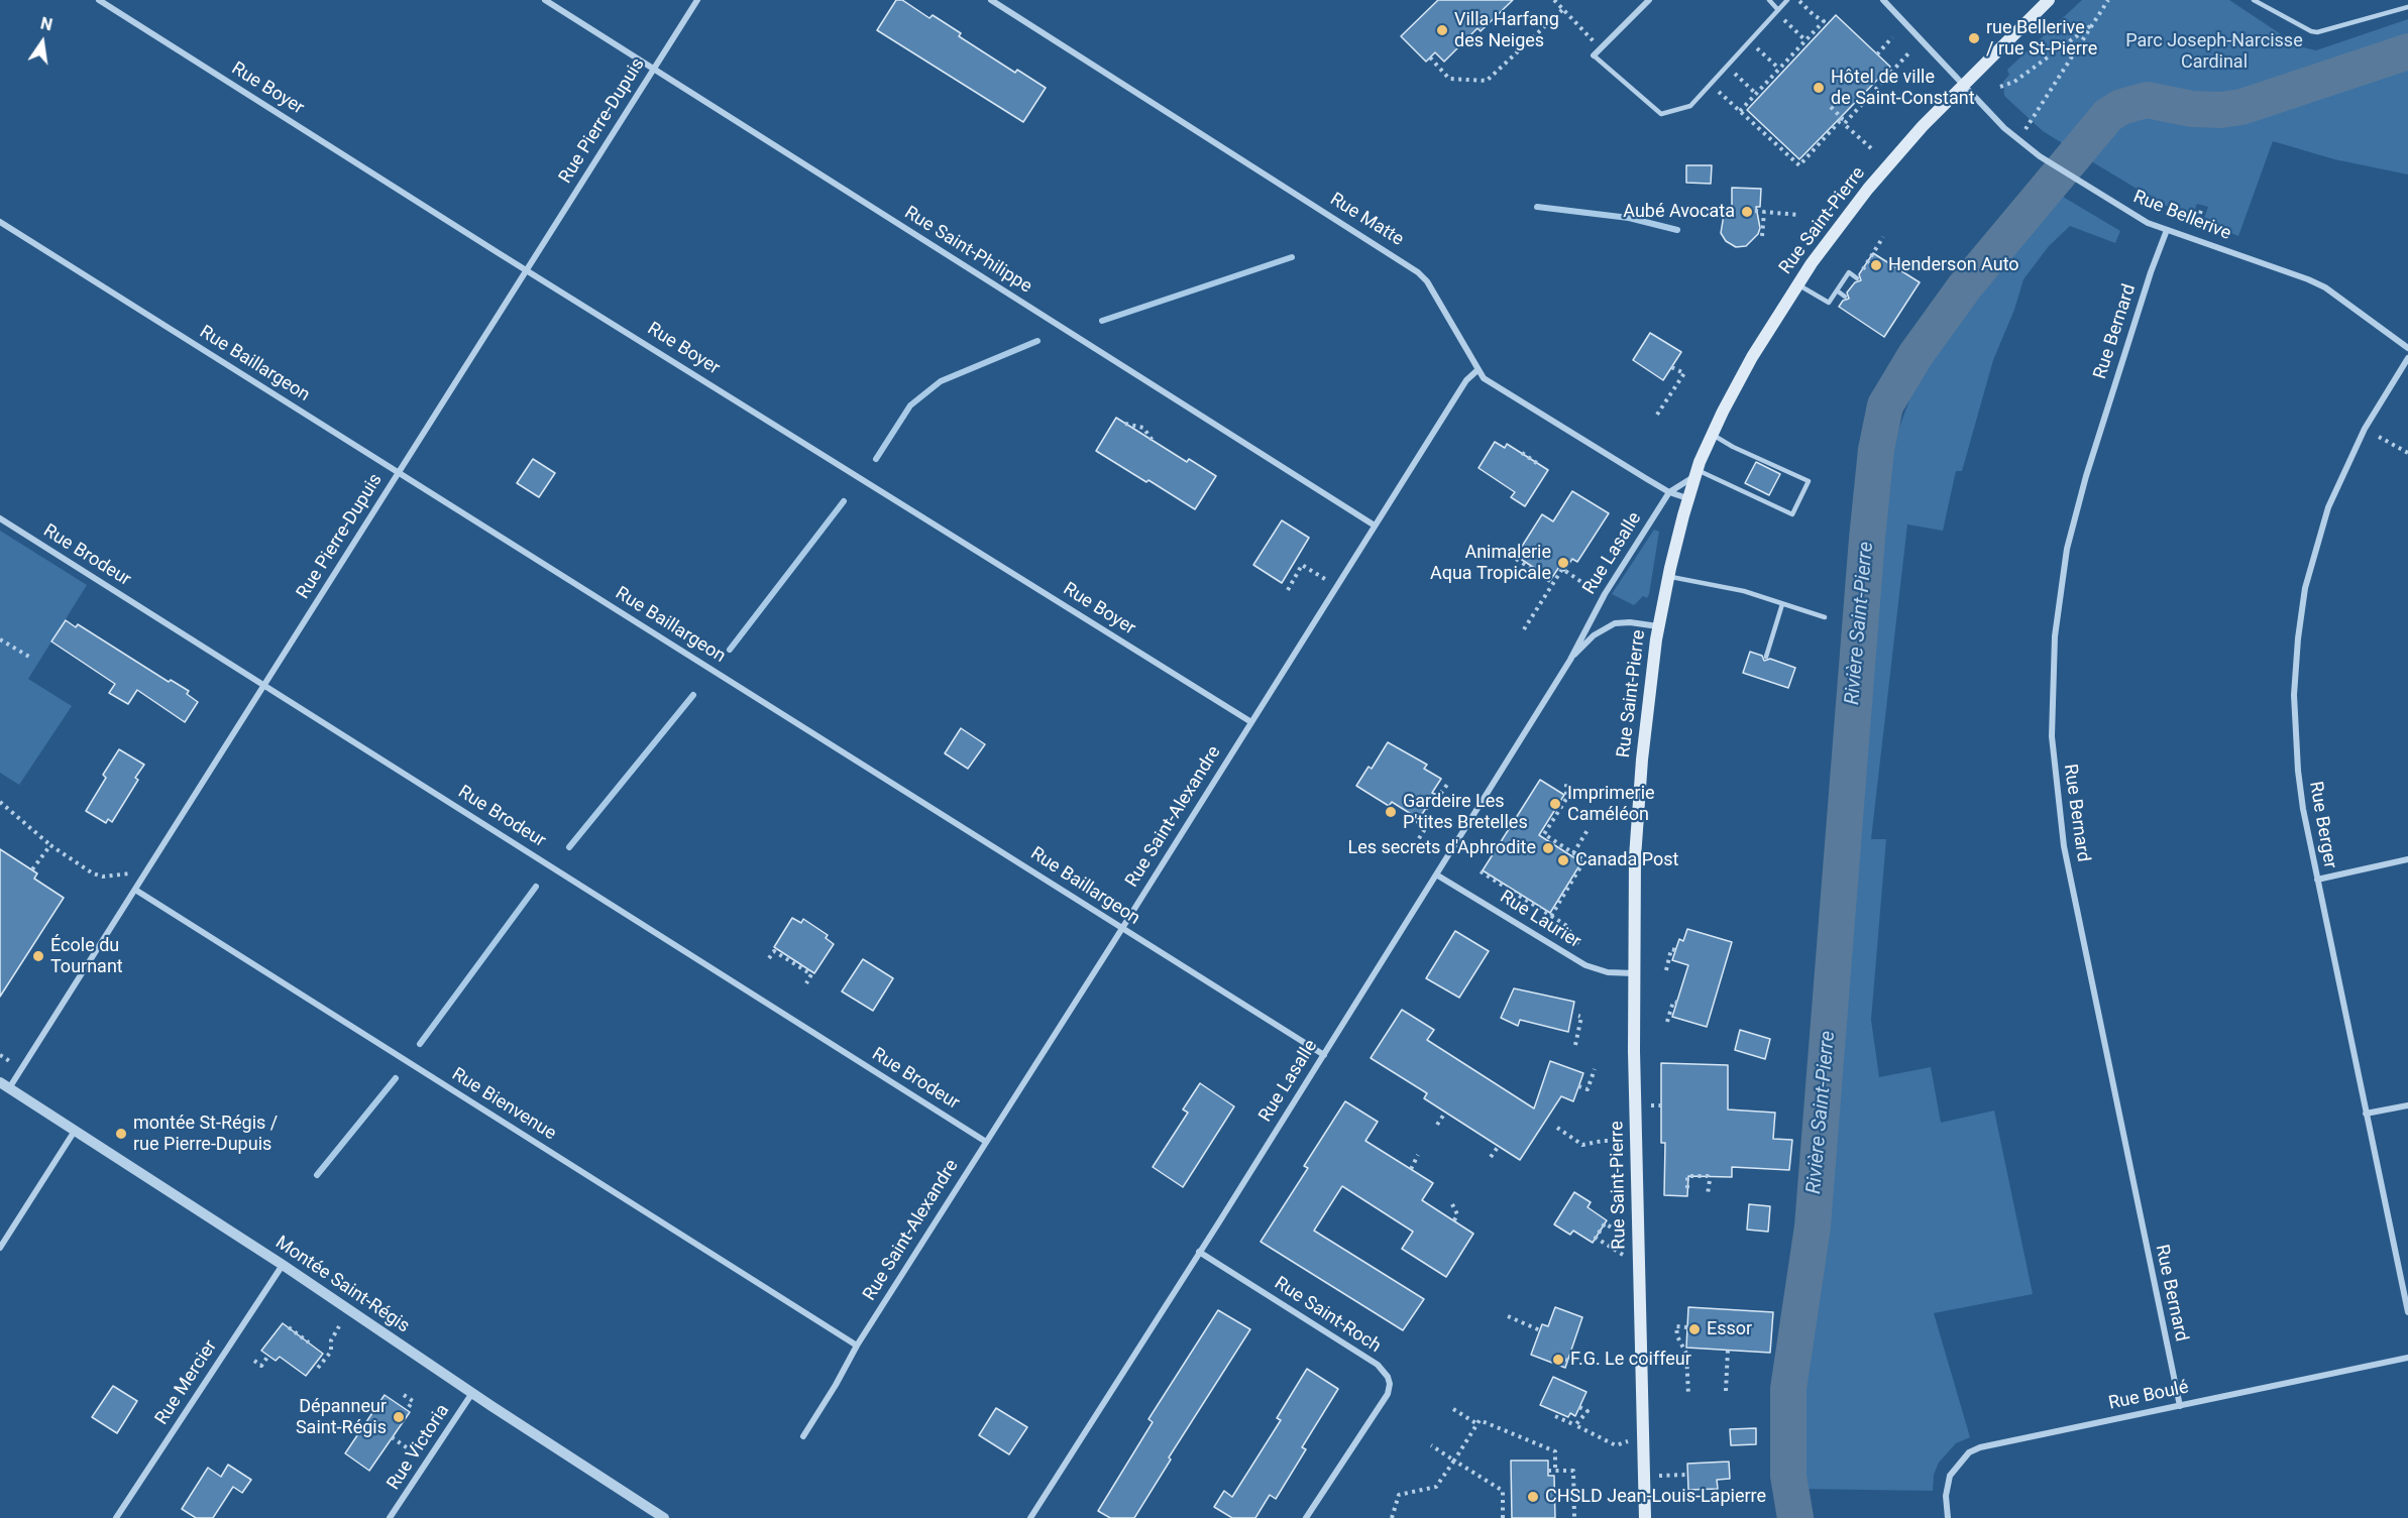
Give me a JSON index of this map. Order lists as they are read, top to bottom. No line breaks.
{"streets":{"main road":["Rue Saint-Pierre"],"street":["Rue Boyer","Rue Pierre-Dupuis","Rue Bellerive","Rue Matte","Rue Saint-Philippe","Rue Bernard","Rue Baillargeon","Rue Lasalle","Rue Brodeur","Rue Saint-Alexandre","Rue Berger","Rue Laurier","Rue Bienvenue","Montée Saint-Régis","Rue Saint-Roch","Rue Mercier","Rue Boulé","Rue Victoria"]},"crossings":[["Rue Boyer","Rue Pierre-Dupuis"],["Rue Boyer","Rue Saint-Alexandre"],["Rue Pierre-Dupuis","Rue Saint-Philippe"],["Rue Pierre-Dupuis","Rue Baillargeon"],["Rue Pierre-Dupuis","Rue Brodeur"],["Rue Pierre-Dupuis","Rue Bienvenue"],["Rue Pierre-Dupuis","Montée Saint-Régis"],["Rue Bellerive","Rue Saint-Pierre"],["Rue Bellerive","Rue Bernard"],["Rue Matte","Rue Saint-Pierre"],["Rue Matte","Rue Lasalle"],["Rue Matte","Rue Saint-Alexandre"],["Rue Saint-Pierre","Rue Lasalle"],["Rue Saint-Pierre","Rue Laurier"],["Rue Saint-Philippe","Rue Saint-Alexandre"],["Rue Bernard","Rue Boulé"],["Rue Baillargeon","Rue Lasalle"],["Rue Baillargeon","Rue Saint-Alexandre"],["Rue Lasalle","Rue Laurier"],["Rue Lasalle","Rue Saint-Roch"],["Rue Brodeur","Rue Saint-Alexandre"],["Rue Saint-Alexandre","Rue Bienvenue"],["Montée Saint-Régis","Rue Mercier"],["Montée Saint-Régis","Rue Victoria"]],"water":["Rivière Saint-Pierre"],"parks":["Parc Joseph-Narcisse Cardinal"],"places":["Villa Harfang des Neiges","rue Bellerive / rue St-Pierre","Hôtel de ville de Saint-Constant","Aubé Avocata","Henderson Auto","Animalerie Aqua Tropicale","Imprimerie Caméléon","Gardeire Les P'tites Bretelles","Les secrets d'Aphrodite","Canada Post","École du Tournant","montée St-Régis / rue Pierre-Dupuis","Essor","F.G. Le coiffeur","Dépanneur Saint-Régis","CHSLD Jean-Louis-Lapierre"],"north":"top"}
